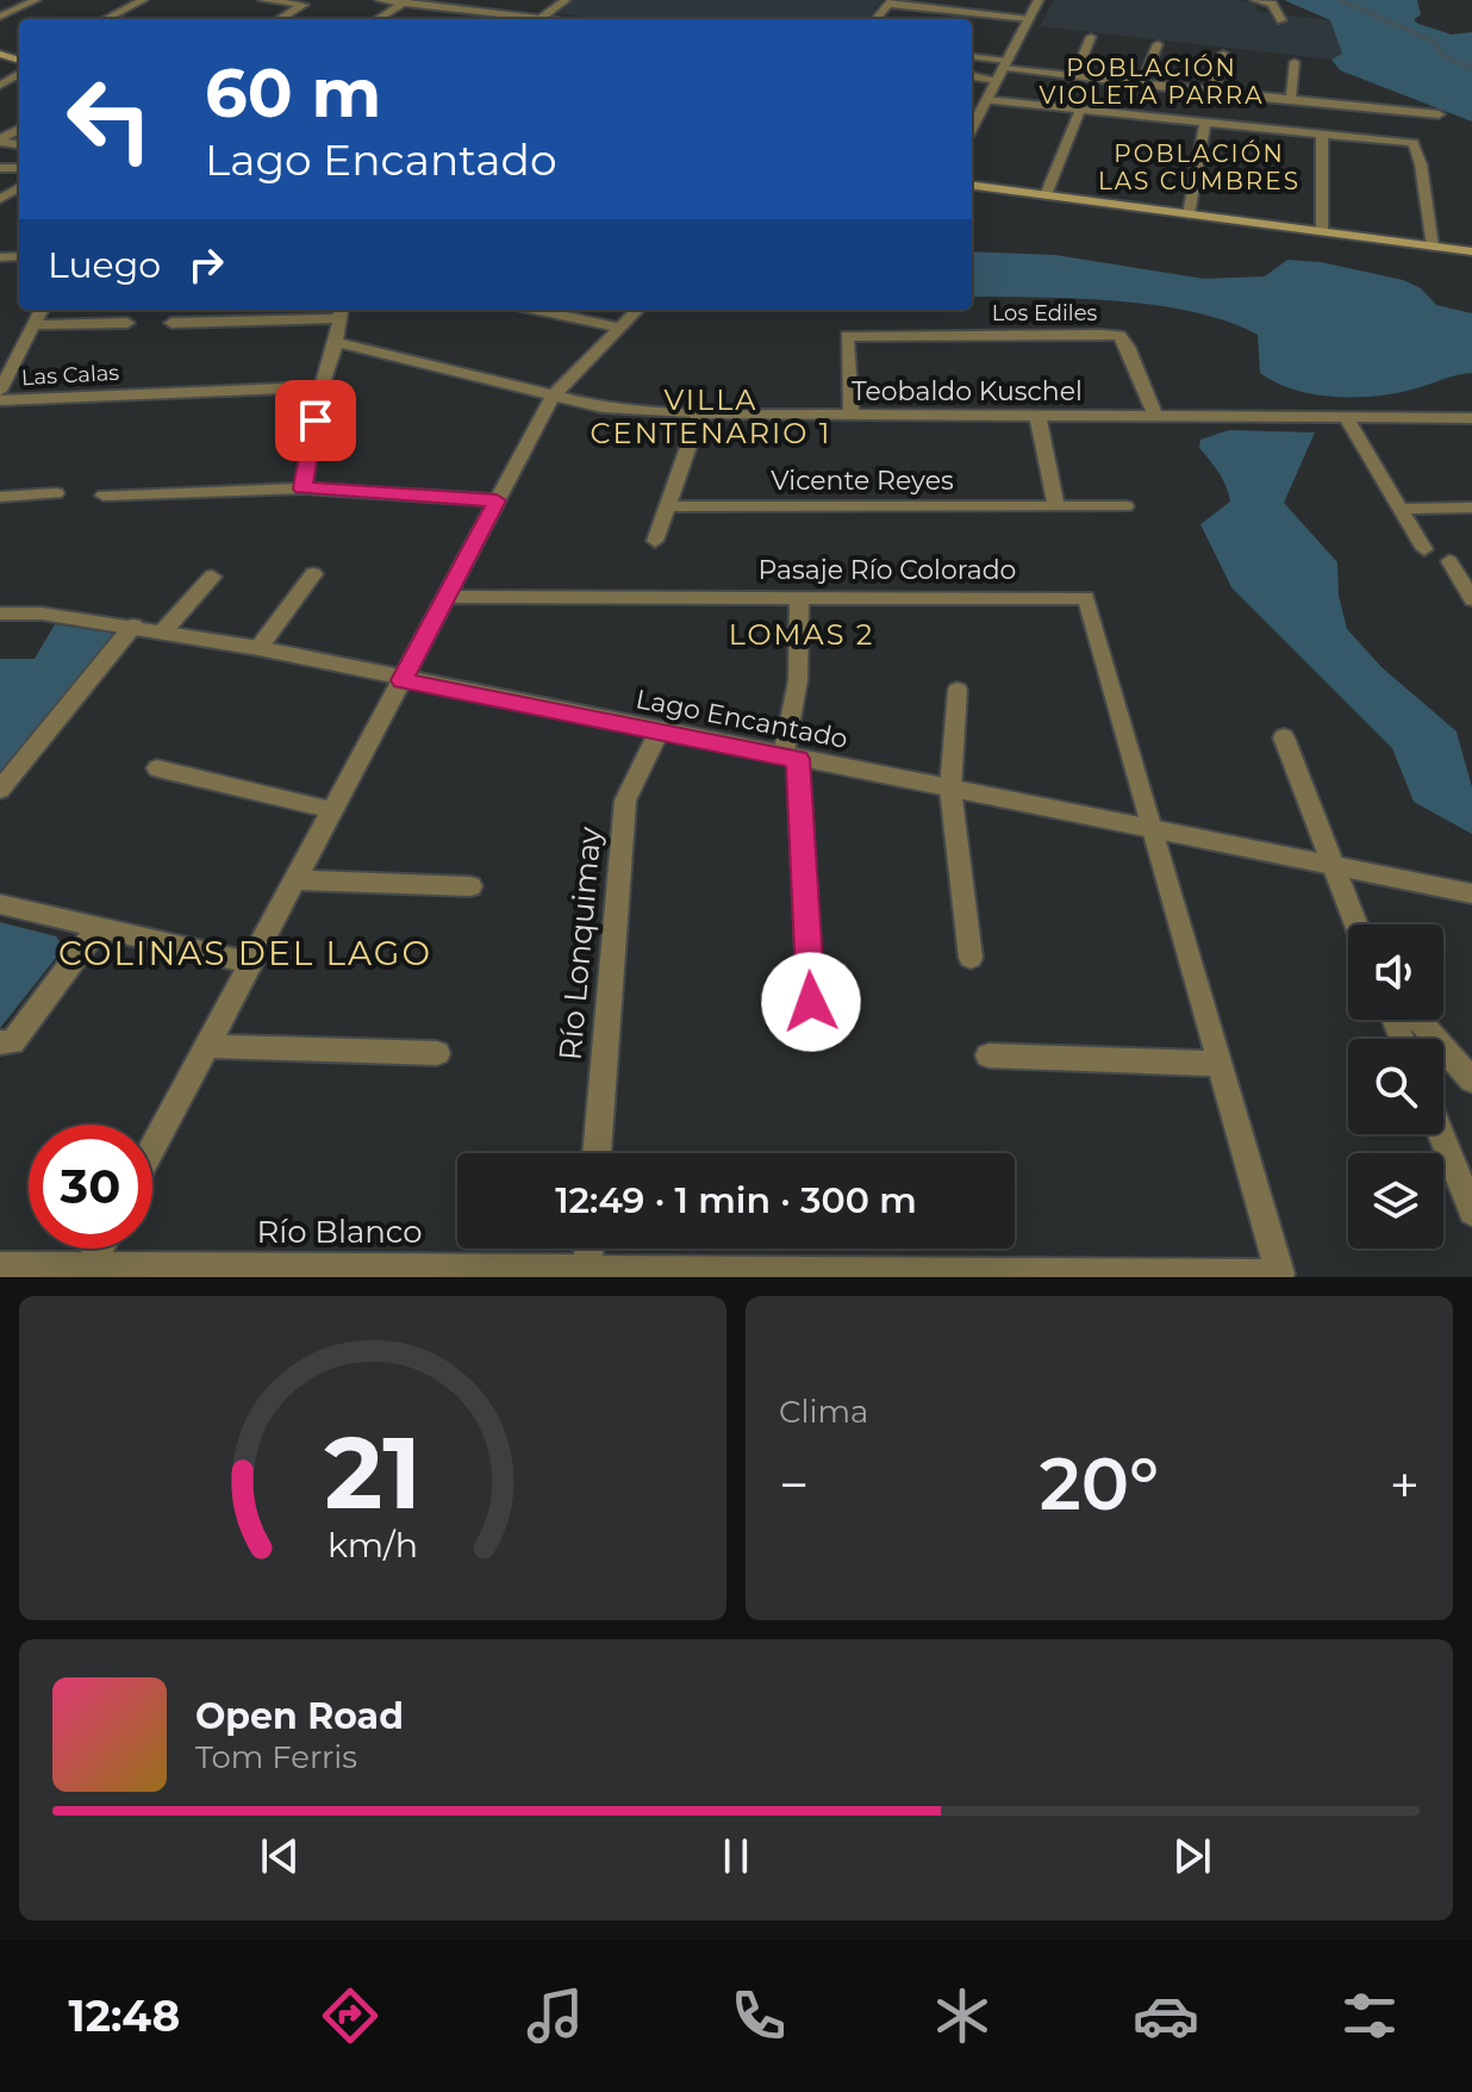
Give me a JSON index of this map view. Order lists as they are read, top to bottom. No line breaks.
{"streets":{"street":["Los Ediles","Las Calas","Teobaldo Kuschel","Vicente Reyes","Pasaje Río Colorado","Lago Encantado","Río Lonquimay","Río Blanco"]},"crossings":[["Los Ediles","Teobaldo Kuschel"],["Pasaje Río Colorado","Lago Encantado"],["Lago Encantado","Río Lonquimay"]],"districts":["POBLACIÓN VIOLETA PARRA","POBLACIÓN LAS CUMBRES","VILLA CENTENARIO 1","LOMAS 2","COLINAS DEL LAGO"],"page":{"turn":["60 m","Lago Encantado"],"then":"Luego","limit":"30","trip":"12:49 · 1 min · 300 m","tile":"Clima","heat":["−","20°","+"],"song":["Open Road","Tom Ferris"],"tabs":"12:48","gauge":["21","km/h"]}}
